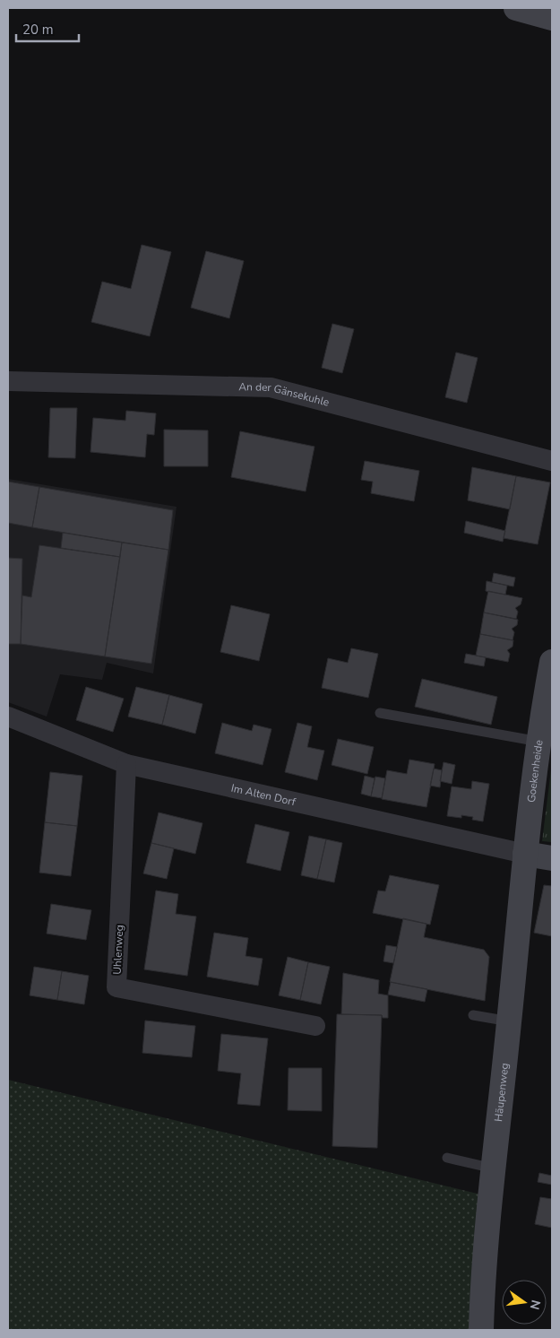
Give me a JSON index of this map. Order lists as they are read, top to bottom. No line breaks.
{"streets":{"street":["An der Gänsekuhle","Goekenheide","Im Alten Dorf","Uhlenweg","Häupenweg"]},"crossings":[["Goekenheide","Im Alten Dorf"],["Goekenheide","Häupenweg"],["Im Alten Dorf","Uhlenweg"],["Im Alten Dorf","Häupenweg"]],"scale_bar":"20 m","north":"right"}
